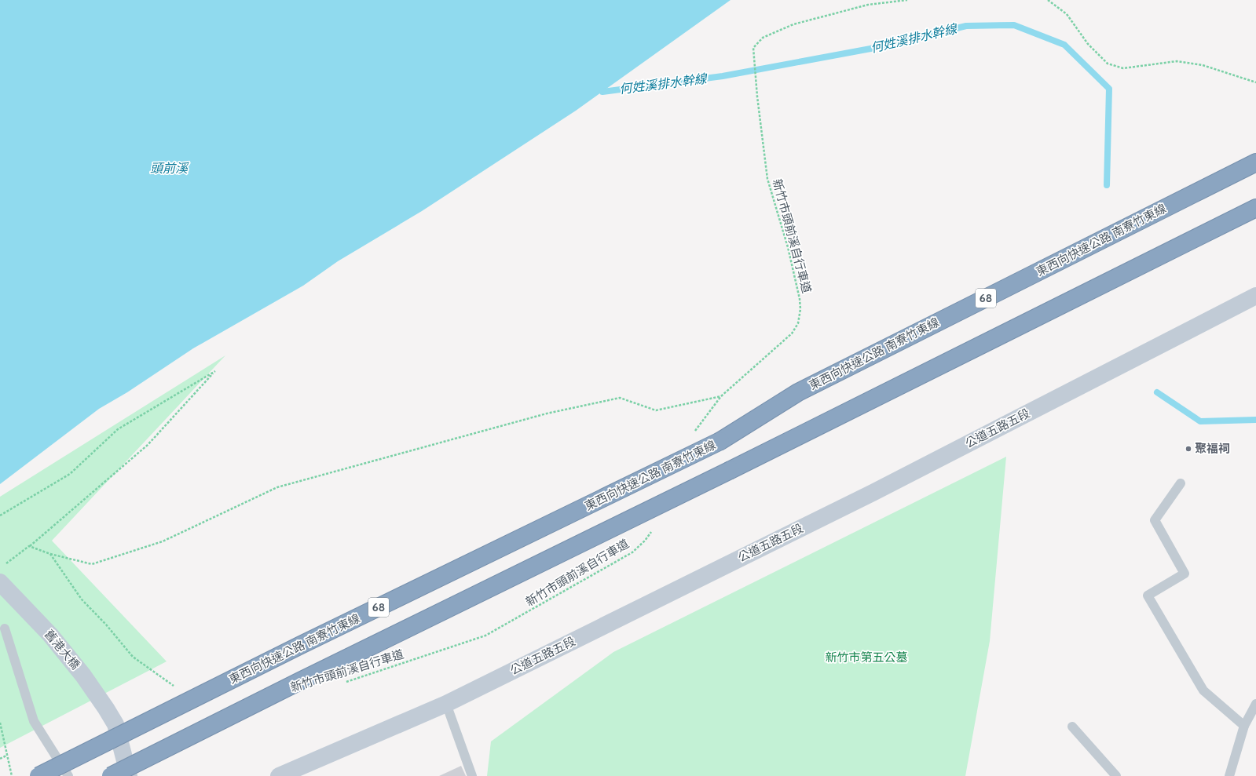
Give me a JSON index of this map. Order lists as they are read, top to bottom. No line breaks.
{"streets":{"highway":["東西向快速公路 南寮竹東線","68"],"street":["公道五路五段","舊港大橋"],"path":["新竹市頭前溪自行車道"]},"water":["何姓溪排水幹線","頭前溪"],"parks":["新竹市第五公墓"],"places":["聚福祠"]}
